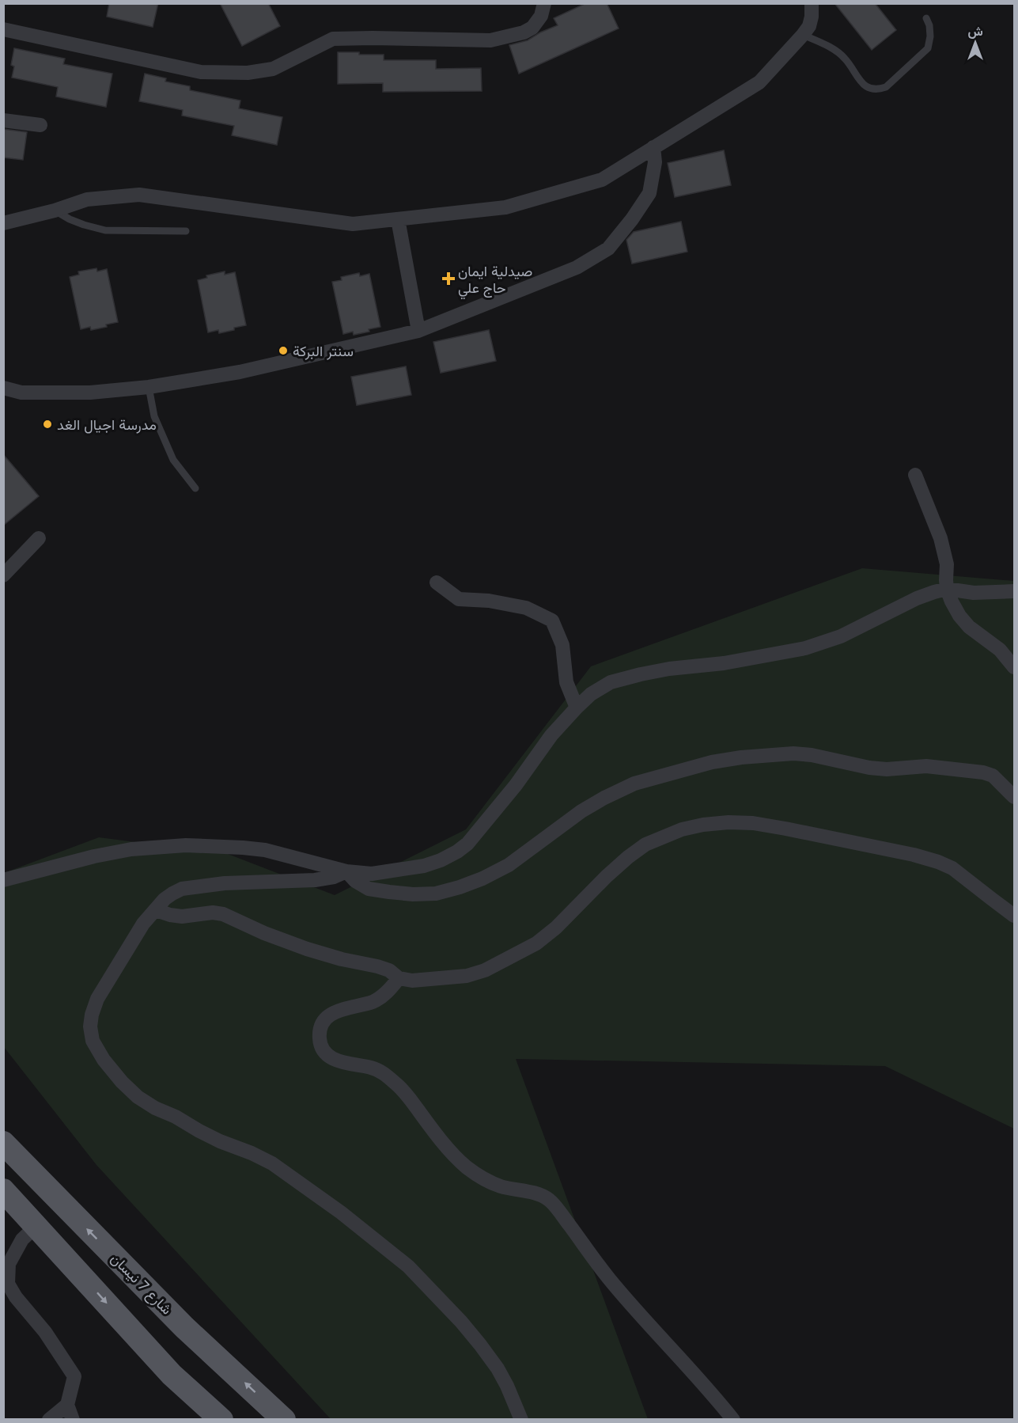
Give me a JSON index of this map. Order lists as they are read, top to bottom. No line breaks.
{"streets":{"main road":["شارع 7 نيسان"]},"places":{"health":["صيدلية ايمان حاج علي"],"other":["سنتر البركة","مدرسة اجيال الغد"]},"north":"top"}
